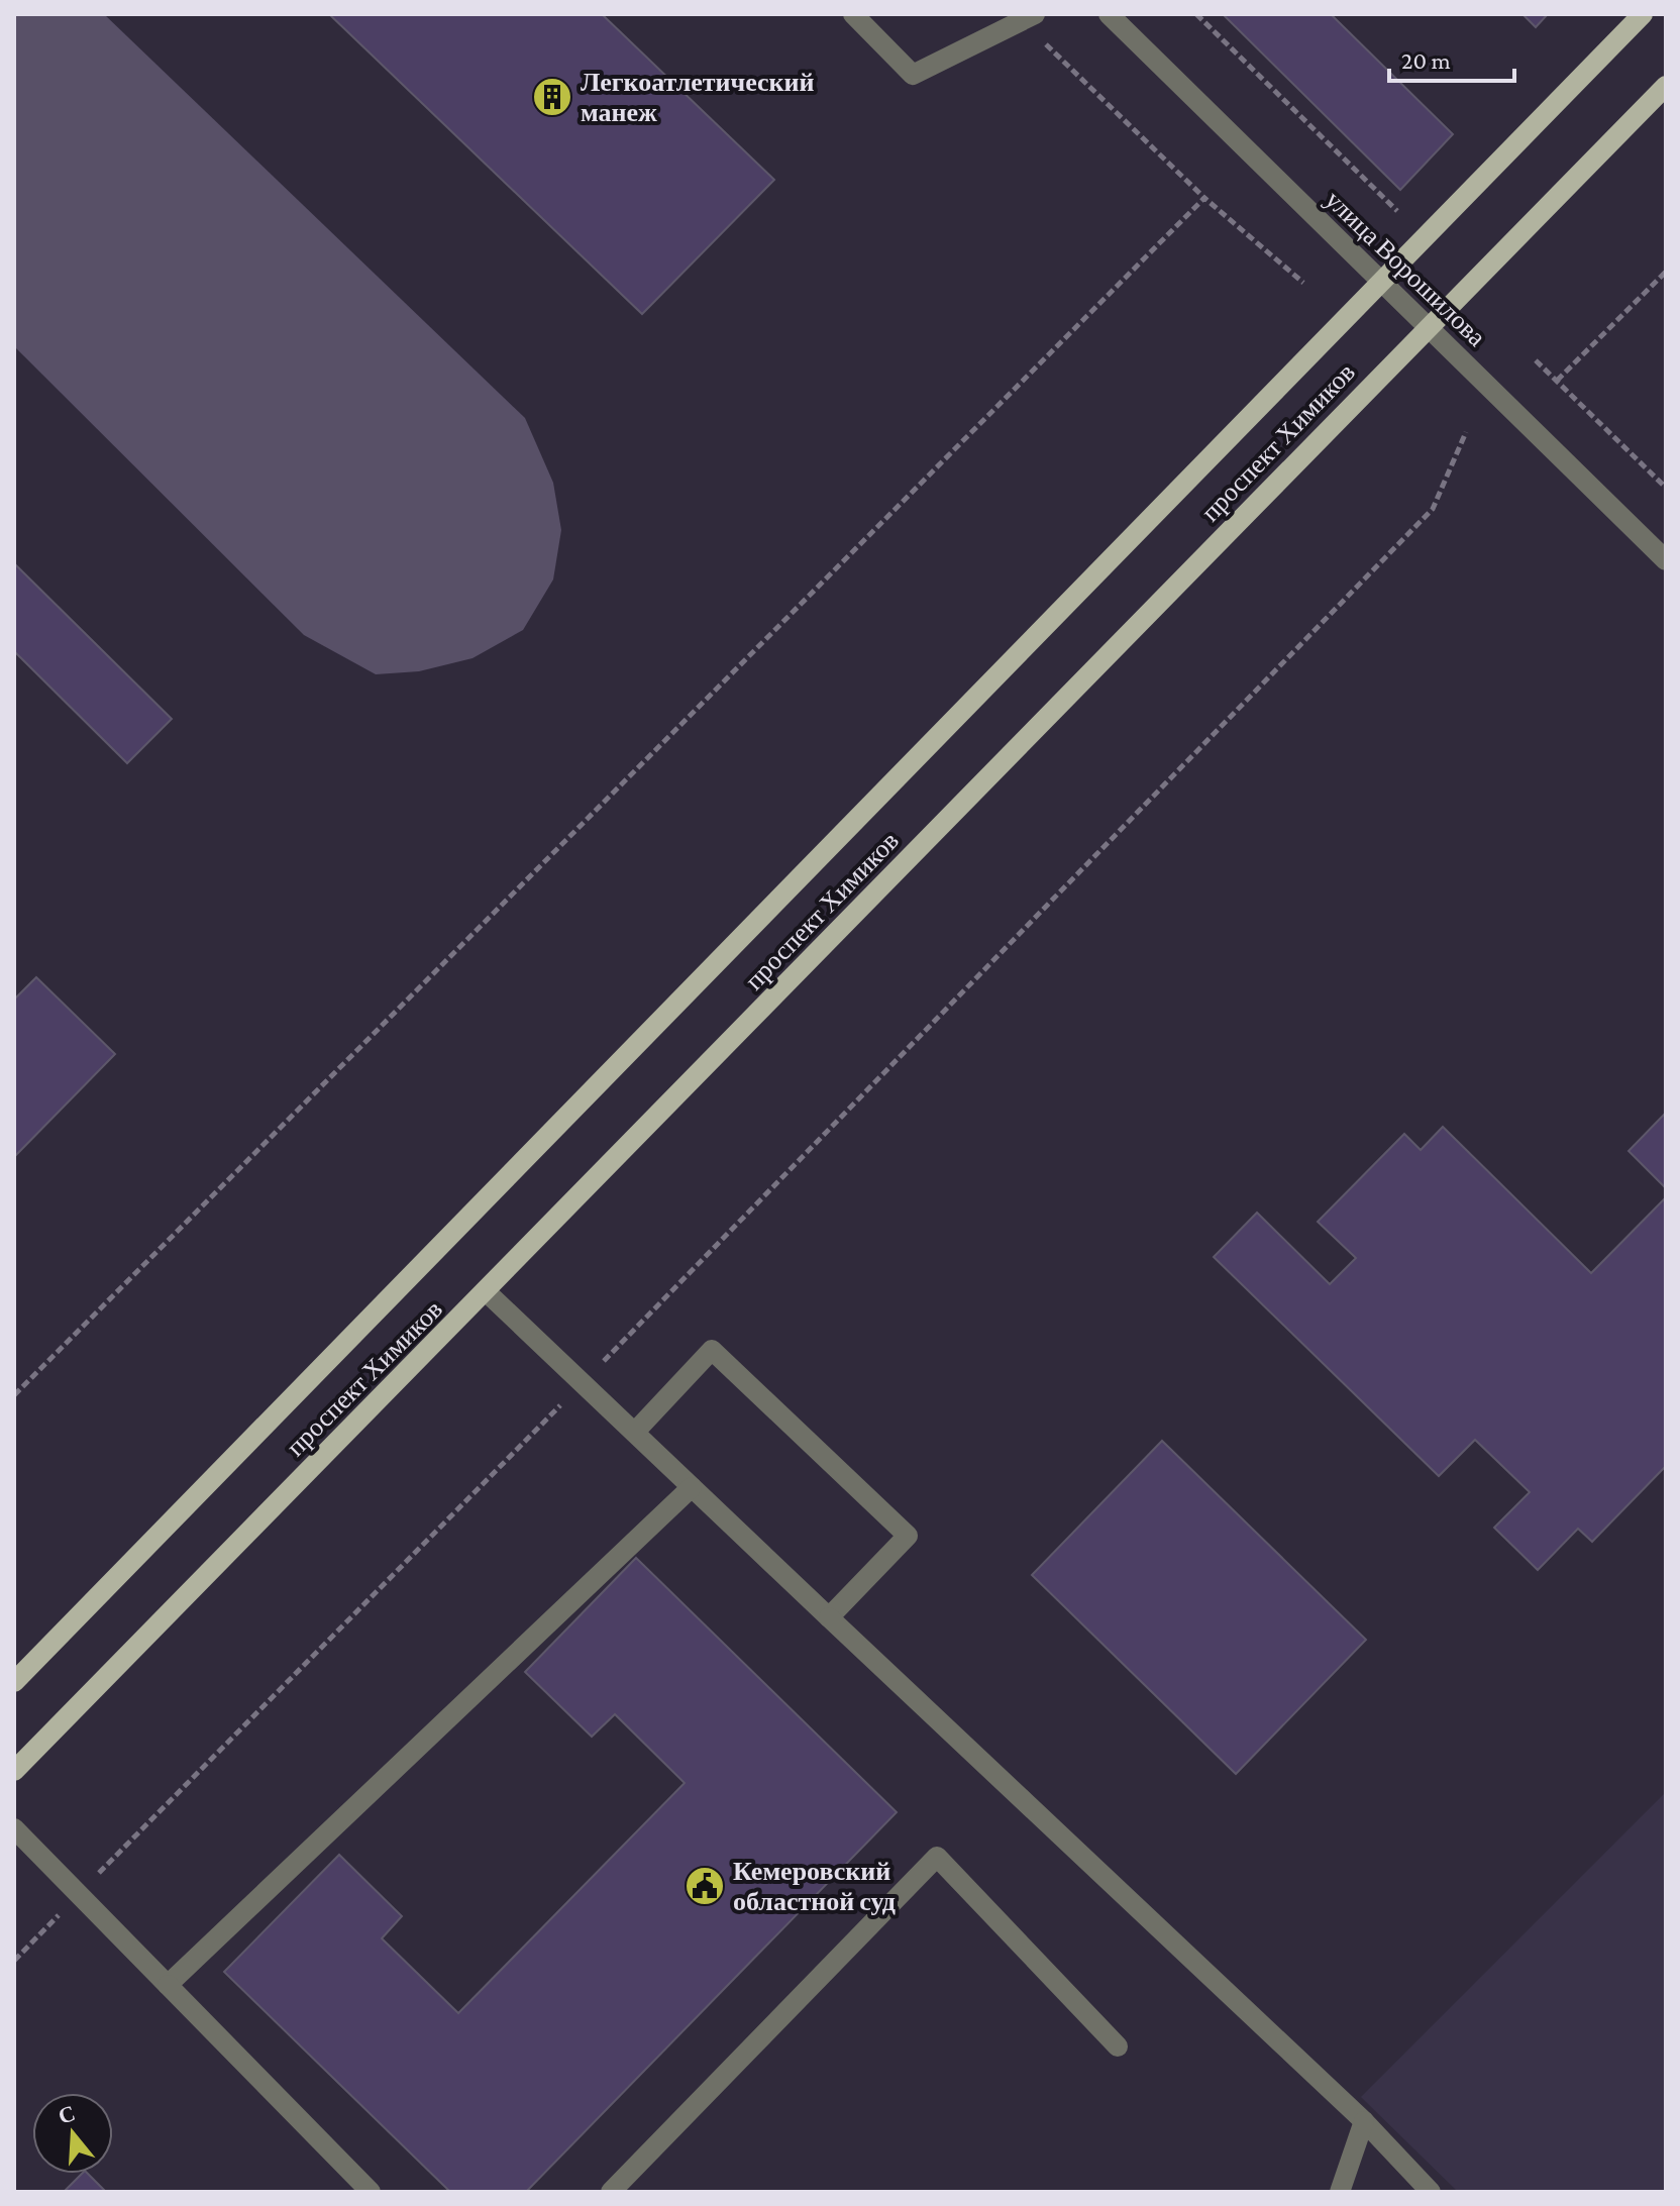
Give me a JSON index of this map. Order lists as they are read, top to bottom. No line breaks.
{"streets":{"main road":["проспект Химиков"],"street":["улица Ворошилова"]},"crossings":[["улица Ворошилова","проспект Химиков"]],"places":{"building":["Легкоатлетический манеж"],"public building":["Кемеровский областной суд"]},"scale_bar":"20 m","north":"top"}
